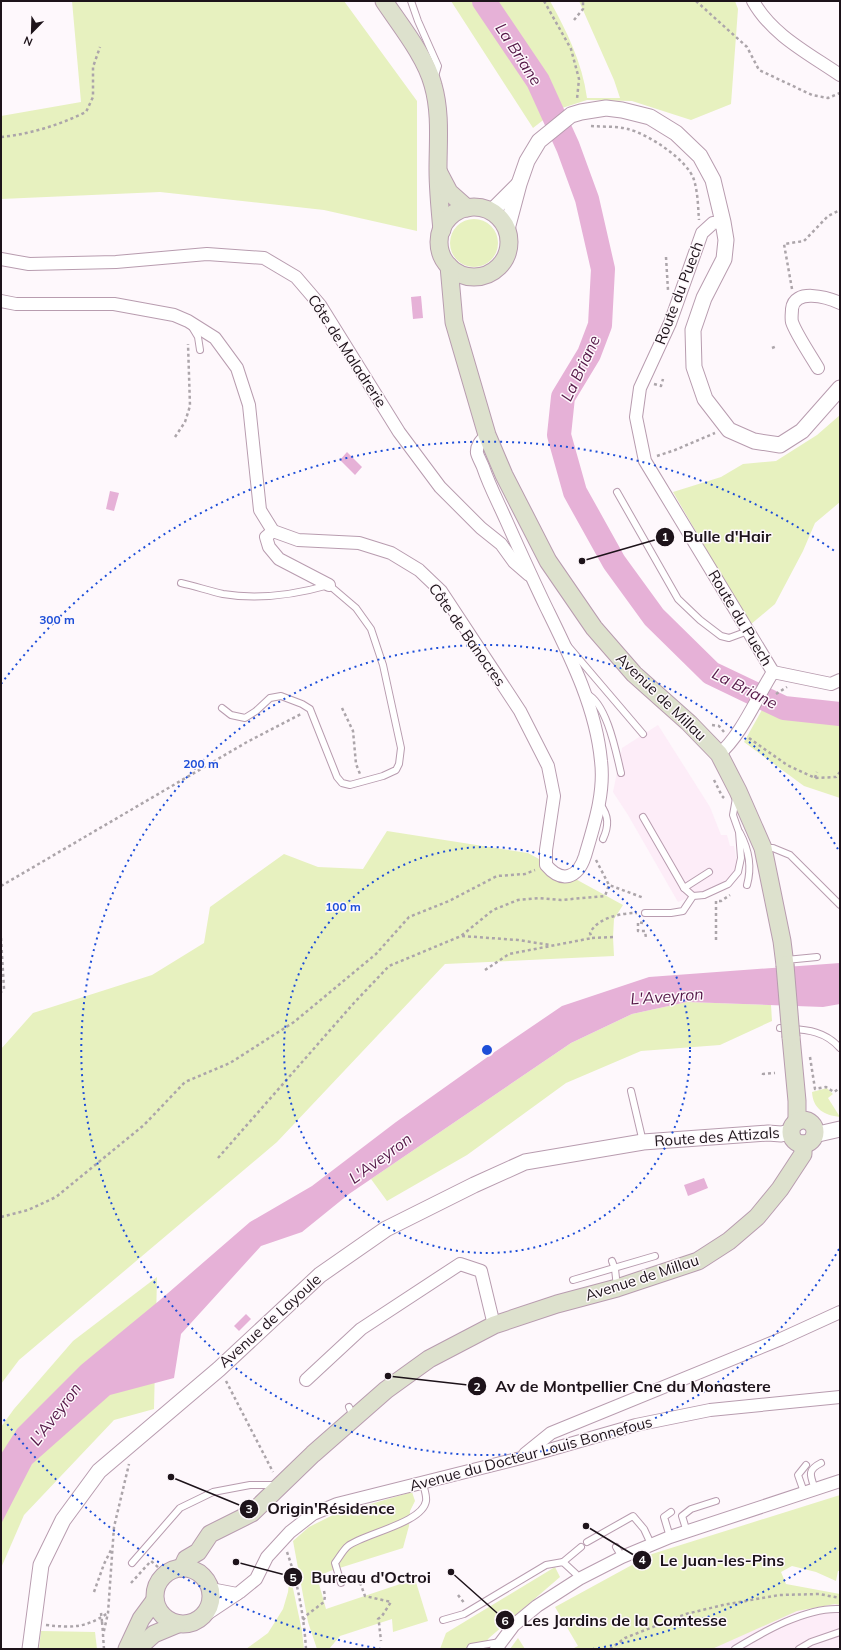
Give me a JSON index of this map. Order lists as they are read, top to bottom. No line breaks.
{"streets":{"main road":["Avenue de Millau"],"street":["Route du Puech","Côte de Maladrerie","Côte de Banocres","Route des Attizals","Avenue de Layoule","Avenue du Docteur Louis Bonnefous"]},"crossings":[["Route du Puech","Avenue de Millau"],["Avenue de Millau","Route des Attizals"],["Avenue de Millau","Avenue du Docteur Louis Bonnefous"],["Route des Attizals","Avenue de Layoule"]],"water":["La Briane","L'Aveyron"],"places":["Bulle d'Hair","Av de Montpellier Cne du Monastere","Origin'Résidence","Le Juan-les-Pins","Bureau d'Octroi","Les Jardins de la Comtesse"],"north":"bottom left","rings":["300 m","200 m","100 m"]}
